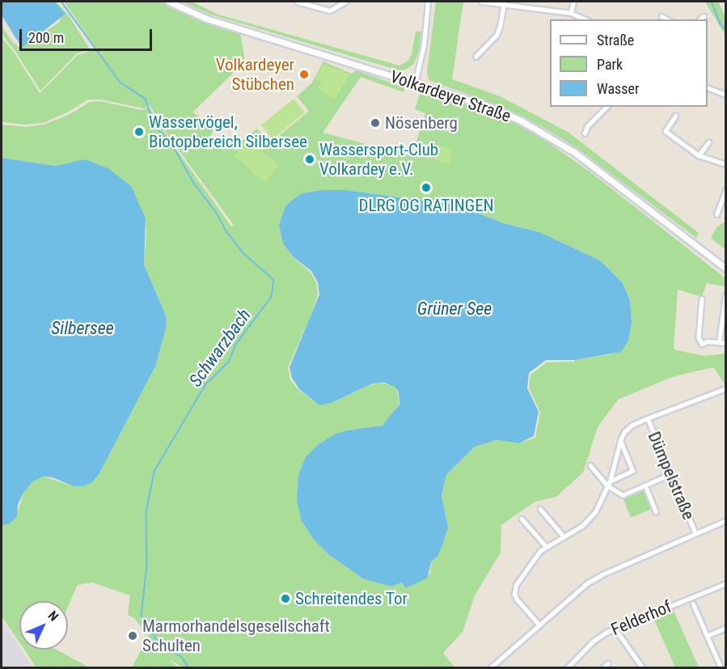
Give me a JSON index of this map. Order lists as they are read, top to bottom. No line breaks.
{"streets":{"main road":["Volkardeyer Straße"],"street":["Dümpelstraße","Felderhof"]},"water":["Grüner See","Silbersee","Schwarzbach"],"places":["Volkardeyer Stübchen","Nösenberg","Wasservögel, Biotopbereich Silbersee","Wassersport-Club Volkardey e.V.","DLRG OG RATINGEN","Schreitendes Tor","Marmorhandelsgesellschaft Schulten"],"legend":["Straße","Park","Wasser"],"scale_bar":"200 m","north":"top right"}
